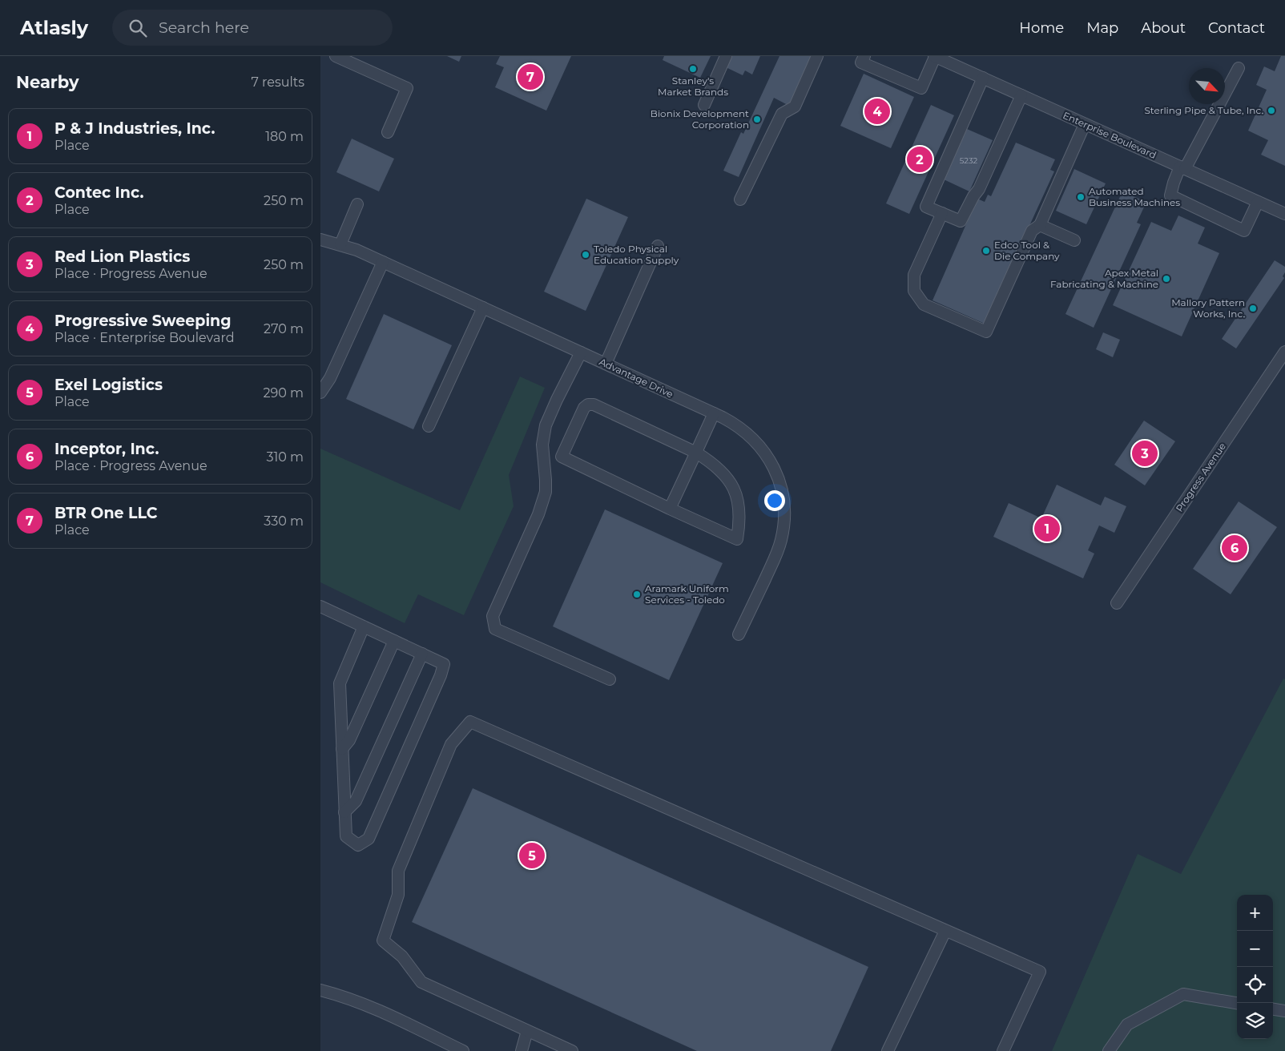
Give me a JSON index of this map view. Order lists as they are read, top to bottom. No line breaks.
{"streets":{"street":["Enterprise Boulevard","Advantage Drive","Progress Avenue"]},"places":["Stanley's Market Brands","Sterling Pipe & Tube, Inc.","Bionix Development Corporation","Automated Business Machines","Edco Tool & Die Company","Toledo Physical Education Supply","Apex Metal Fabricating & Machine","Mallory Pattern Works, Inc.","Aramark Uniform Services - Toledo"],"house_numbers":["5232"],"north":"bottom right","page":{"header":"Atlasly","search":"Search here","nav":["Home","Map","About","Contact"],"heading":["Nearby","7 results"],"pins":["7","4","2","3","1","6","5"],"list":[{"mark":"1","name":"P & J Industries, Inc.","note":"Place","value":"180 m"},{"mark":"2","name":"Contec Inc.","note":"Place","value":"250 m"},{"mark":"3","name":"Red Lion Plastics","note":"Place · Progress Avenue","value":"250 m"},{"mark":"4","name":"Progressive Sweeping","note":"Place · Enterprise Boulevard","value":"270 m"},{"mark":"5","name":"Exel Logistics","note":"Place","value":"290 m"},{"mark":"6","name":"Inceptor, Inc.","note":"Place · Progress Avenue","value":"310 m"},{"mark":"7","name":"BTR One LLC","note":"Place","value":"330 m"}],"map_buttons":["+","−"]}}
